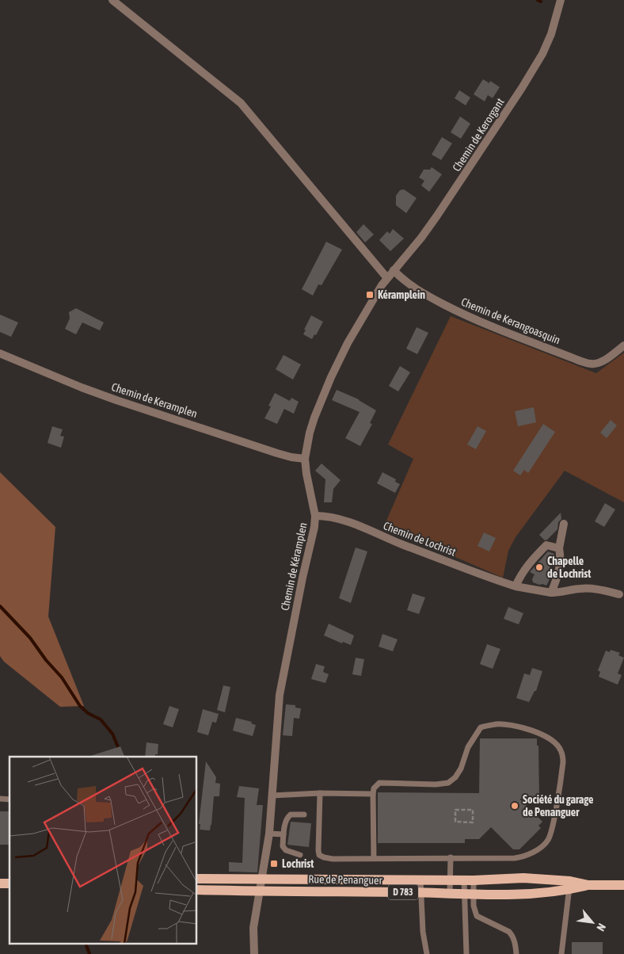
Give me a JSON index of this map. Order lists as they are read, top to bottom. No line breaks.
{"streets":{"main road":["Rue de Penanguer","D 783"],"street":["Chemin de Kerorgant","Chemin de Kerangoasquin","Chemin de Keramplen","Chemin de Lochrist","Chemin de Kéramplen"]},"crossings":[["Chemin de Kerorgant","Chemin de Kerangoasquin"],["Chemin de Keramplen","Chemin de Kéramplen"],["Chemin de Lochrist","Chemin de Kéramplen"],["Chemin de Kéramplen","Rue de Penanguer"]],"places":{"transit":["Kéramplein","Lochrist"],"other":["Chapelle de Lochrist","Société du garage de Penanguer"]},"north":"bottom right"}
